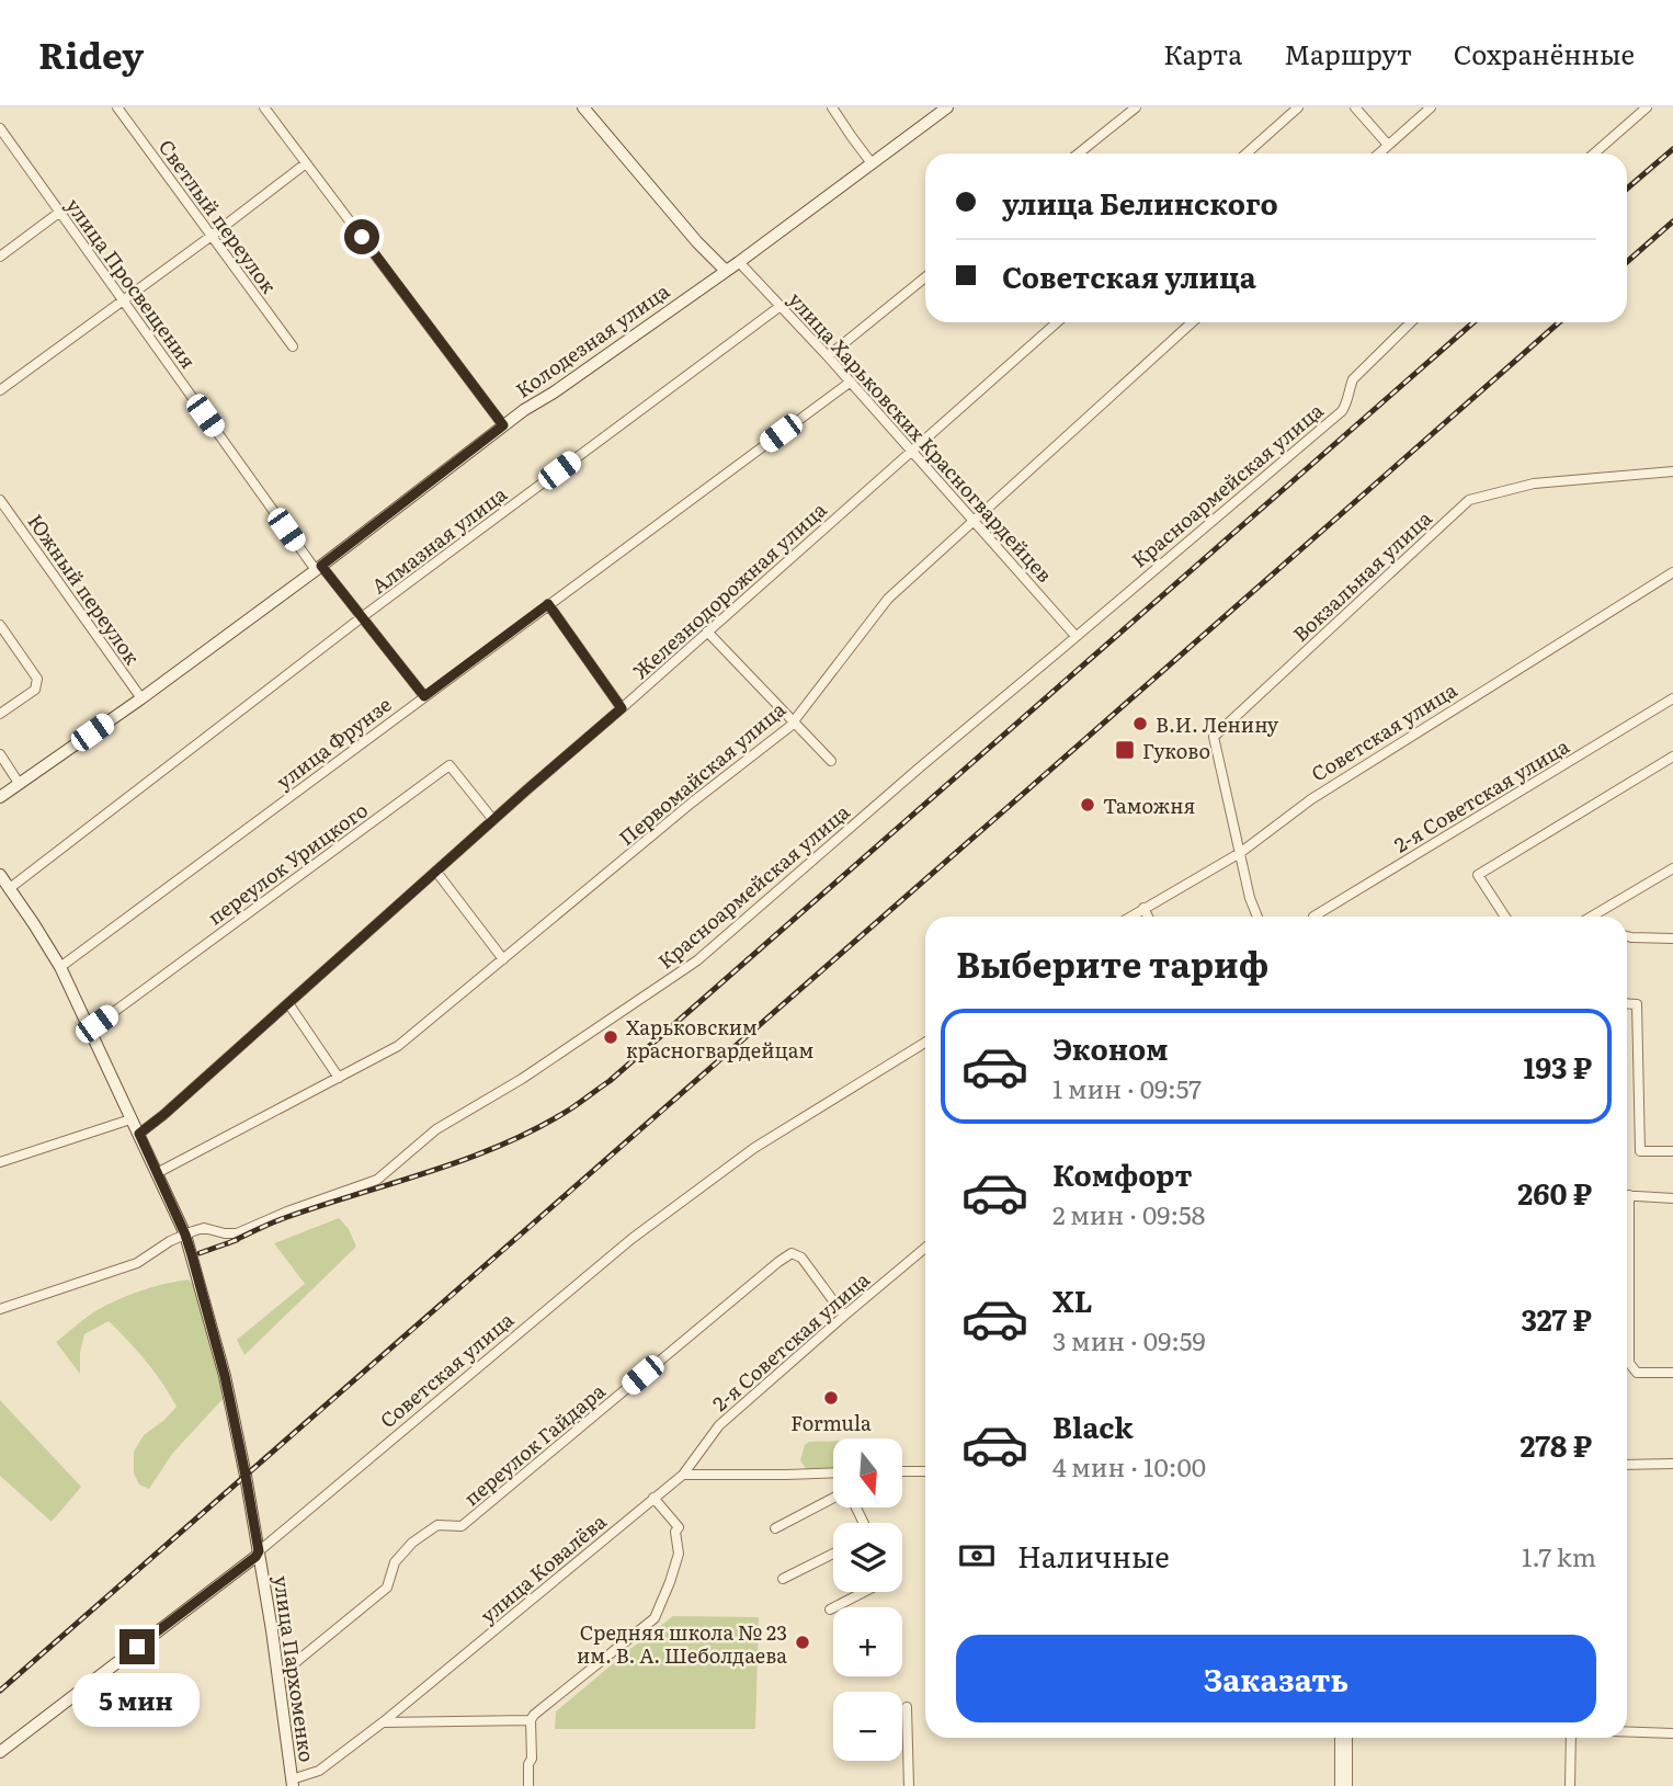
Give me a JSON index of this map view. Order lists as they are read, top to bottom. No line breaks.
{"streets":{"street":["Светлый переулок","улица Просвещения","Колодезная улица","улица Харьковских Красногвардейцев","Красноармейская улица","Алмазная улица","Вокзальная улица","Южный переулок","Железнодорожная улица","Советская улица","улица Фрунзе","Первомайская улица","2-я Советская улица","переулок Урицкого","переулок Гайдара","улица Ковалёва","улица Пархоменко"]},"crossings":[["улица Просвещения","Колодезная улица"],["улица Просвещения","Алмазная улица"],["улица Просвещения","улица Фрунзе"],["Колодезная улица","улица Харьковских Красногвардейцев"],["Колодезная улица","Южный переулок"],["улица Харьковских Красногвардейцев","Красноармейская улица"],["улица Харьковских Красногвардейцев","Алмазная улица"],["улица Харьковских Красногвардейцев","Железнодорожная улица"],["улица Харьковских Красногвардейцев","улица Фрунзе"],["улица Харьковских Красногвардейцев","Первомайская улица"],["Красноармейская улица","улица Пархоменко"],["Алмазная улица","улица Пархоменко"],["Вокзальная улица","Советская улица"],["Железнодорожная улица","переулок Урицкого"],["Железнодорожная улица","улица Пархоменко"],["Советская улица","улица Пархоменко"],["улица Фрунзе","улица Пархоменко"],["Первомайская улица","улица Пархоменко"],["2-я Советская улица","переулок Гайдара"],["2-я Советская улица","улица Ковалёва"],["переулок Урицкого","улица Пархоменко"],["переулок Гайдара","улица Пархоменко"],["улица Ковалёва","улица Пархоменко"]],"places":{"other":["В.И. Ленину","Таможня","Харьковским красногвардейцам","Formula","Средняя школа № 23 им. В. А. Шеболдаева"],"transit":["Гуково"]},"north":"bottom","page":{"header":"Ridey","nav":["Карта","Маршрут","Сохранённые"],"banner":["улица Белинского","Советская улица"],"heading":"Выберите тариф","list":[{"name":"Эконом","note":"1 мин · 09:57","value":"193 ₽"},{"name":"Комфорт","note":"2 мин · 09:58","value":"260 ₽"},{"name":"XL","note":"3 мин · 09:59","value":"327 ₽"},{"name":"Black","note":"4 мин · 10:00","value":"278 ₽"}],"map_buttons":["+","−"],"pay":["Наличные","1.7 km"],"buttons":"Заказать","bubble":"5 мин"}}
